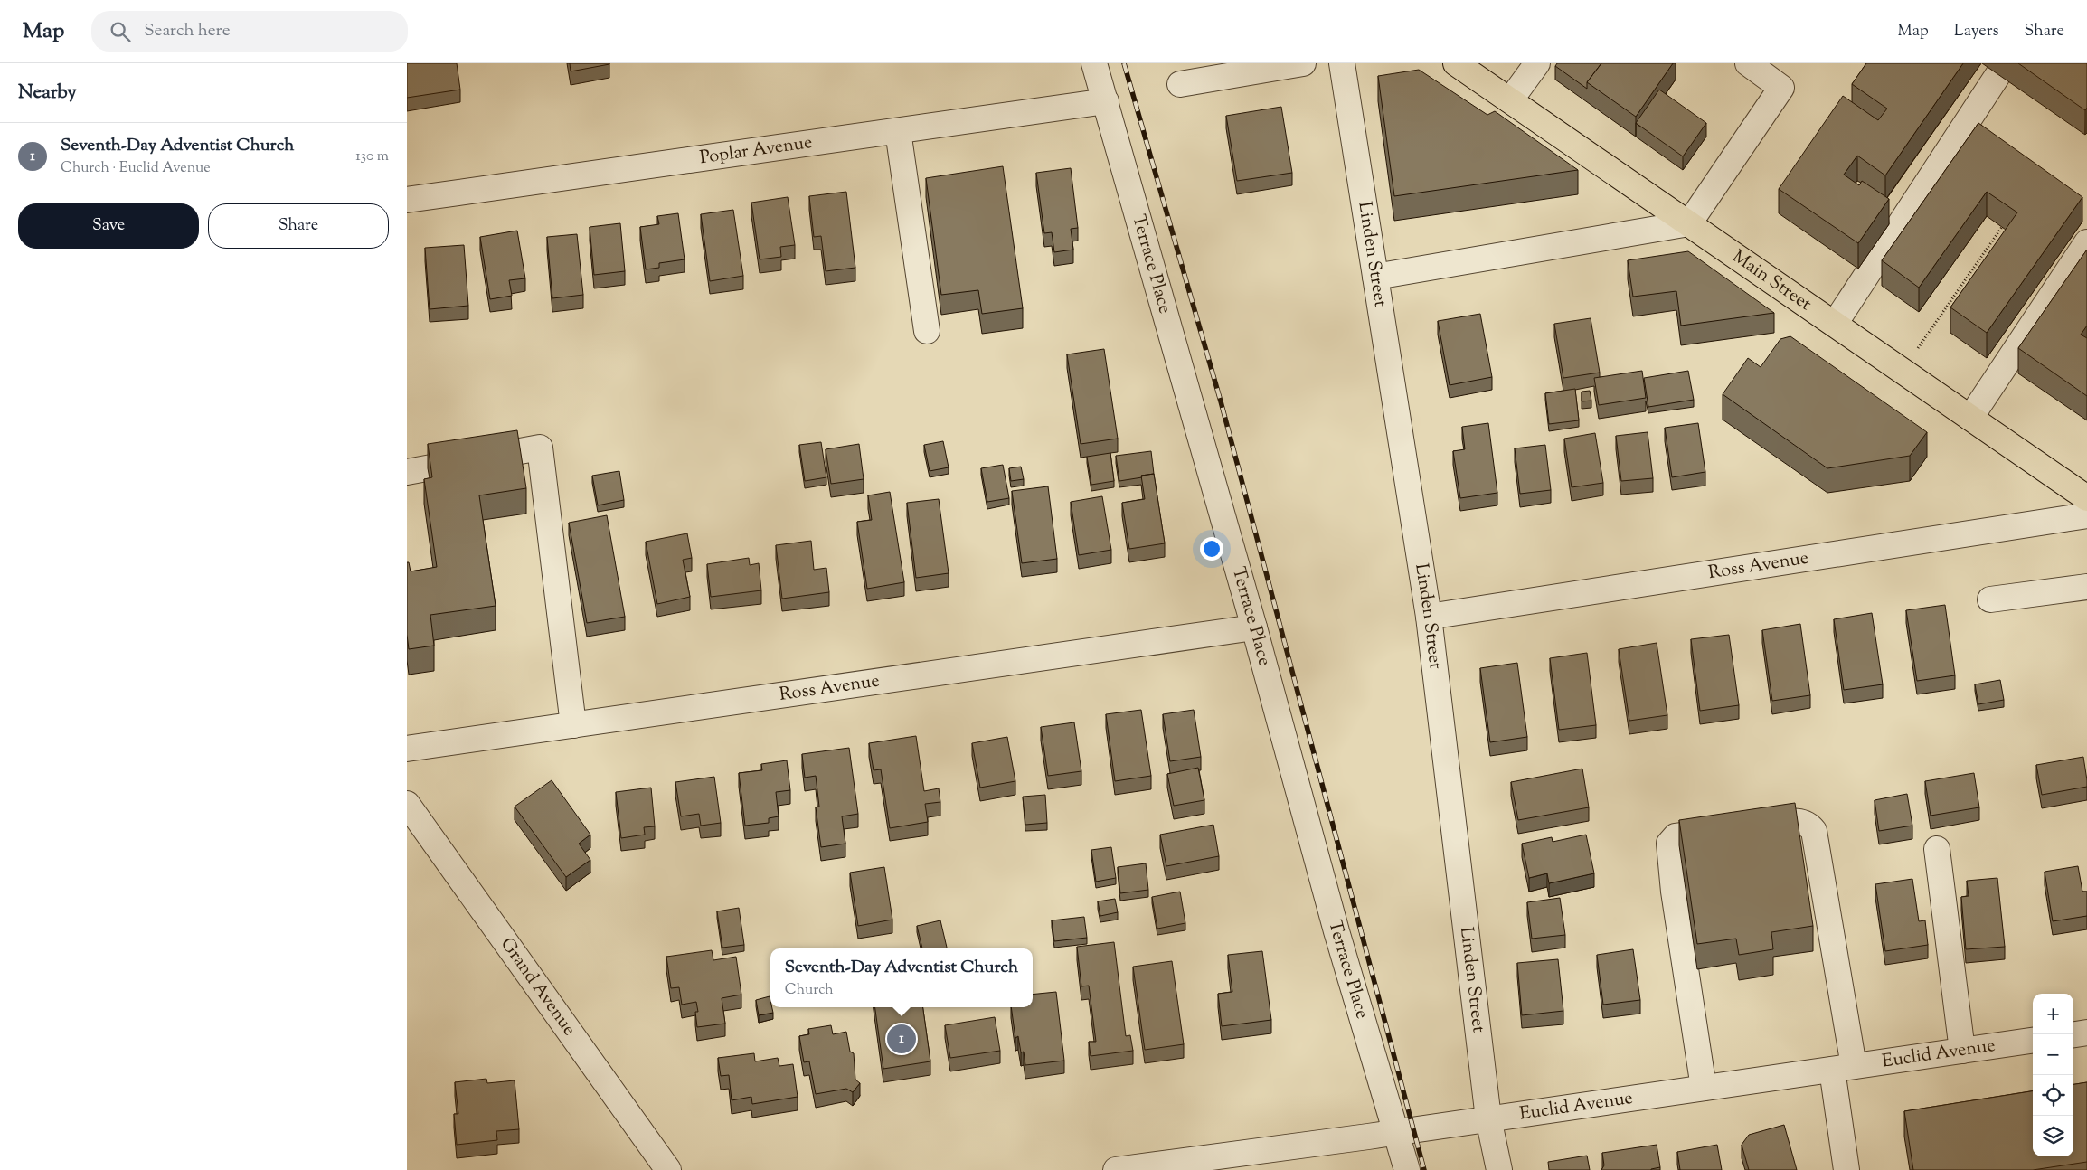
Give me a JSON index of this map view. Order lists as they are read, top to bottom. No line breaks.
{"streets":{"main road":["Main Street"],"street":["Poplar Avenue","Linden Street","Terrace Place","Ross Avenue","Grand Avenue","Euclid Avenue"]},"crossings":[["Poplar Avenue","Terrace Place"],["Linden Street","Ross Avenue"],["Linden Street","Euclid Avenue"],["Terrace Place","Ross Avenue"],["Terrace Place","Euclid Avenue"]],"page":{"header":"Map","search":"Search here","nav":["Map","Layers","Share"],"heading":"Nearby","list":[{"mark":"1","name":"Seventh-Day Adventist Church","note":"Church · Euclid Avenue","value":"130 m"}],"buttons":["Save","Share"],"popup":["Seventh-Day Adventist Church","Church"],"map_buttons":["+","−"],"pins":"1"}}
